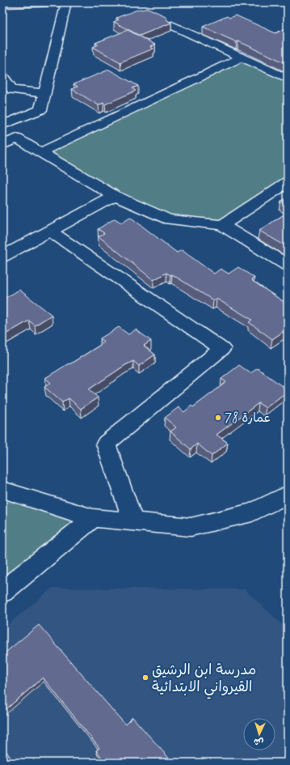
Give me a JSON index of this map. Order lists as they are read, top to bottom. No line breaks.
{"places":["عمارة 78","مدرسة ابن الرشيق القيرواني الابتدائية"],"north":"bottom"}
